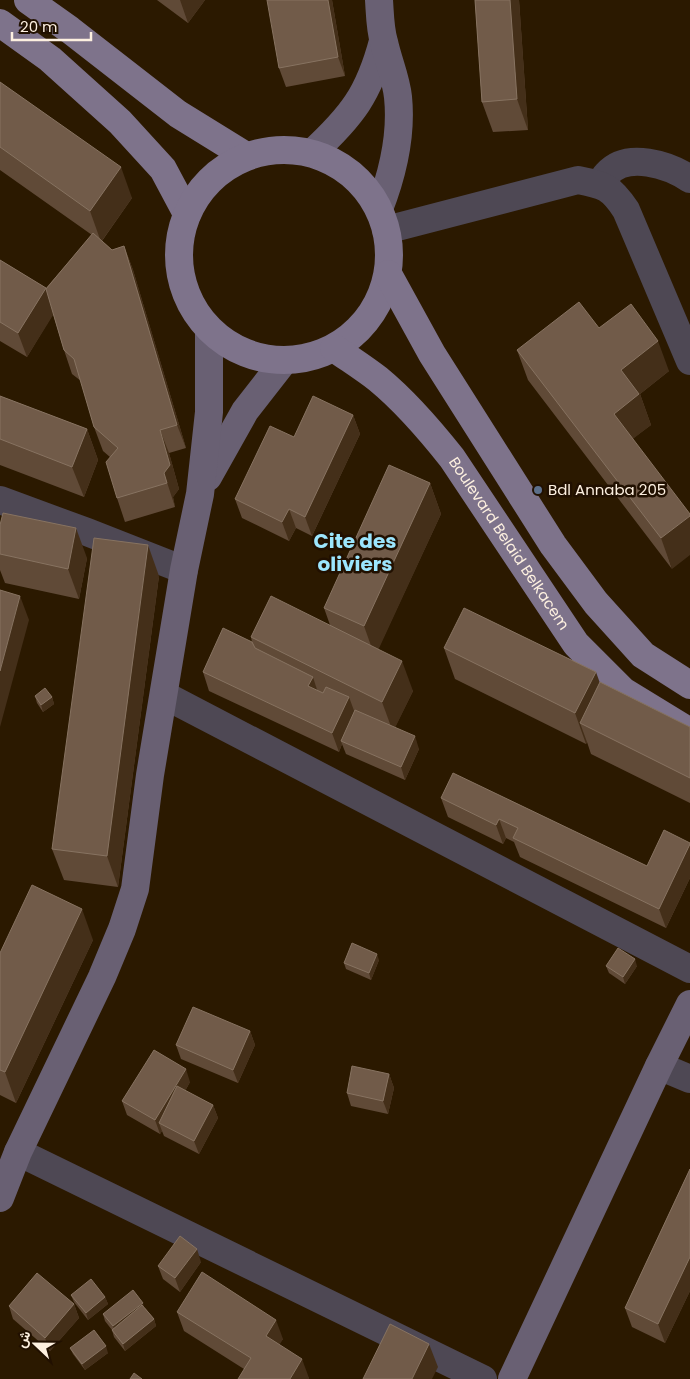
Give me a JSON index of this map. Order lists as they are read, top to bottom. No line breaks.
{"streets":{"main road":["Boulevard Belaid Belkacem"]},"districts":["Cite des oliviers"],"places":["Bdl Annaba 205"],"scale_bar":"20 m","north":"left"}
